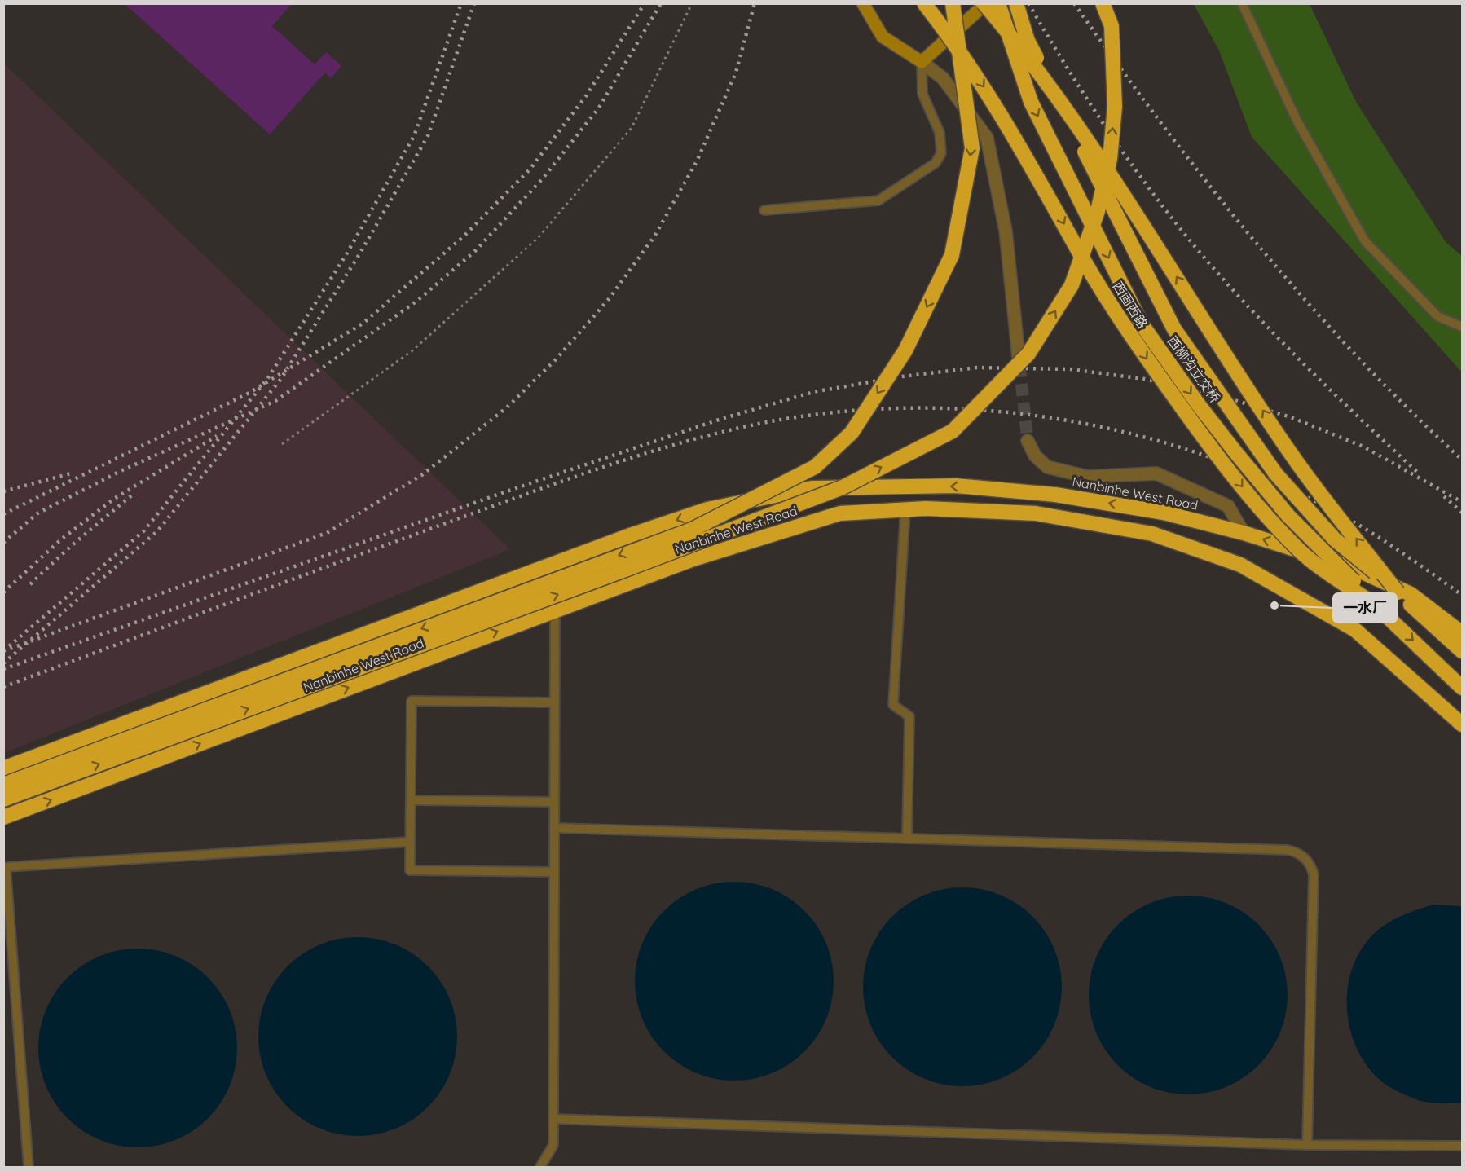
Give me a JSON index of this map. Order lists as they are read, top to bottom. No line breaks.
{"streets":{"highway":["西固西路","西柳沟立交桥","Nanbinhe West Road"]},"crossings":[["西固西路","西柳沟立交桥"]],"places":["一水厂"]}
